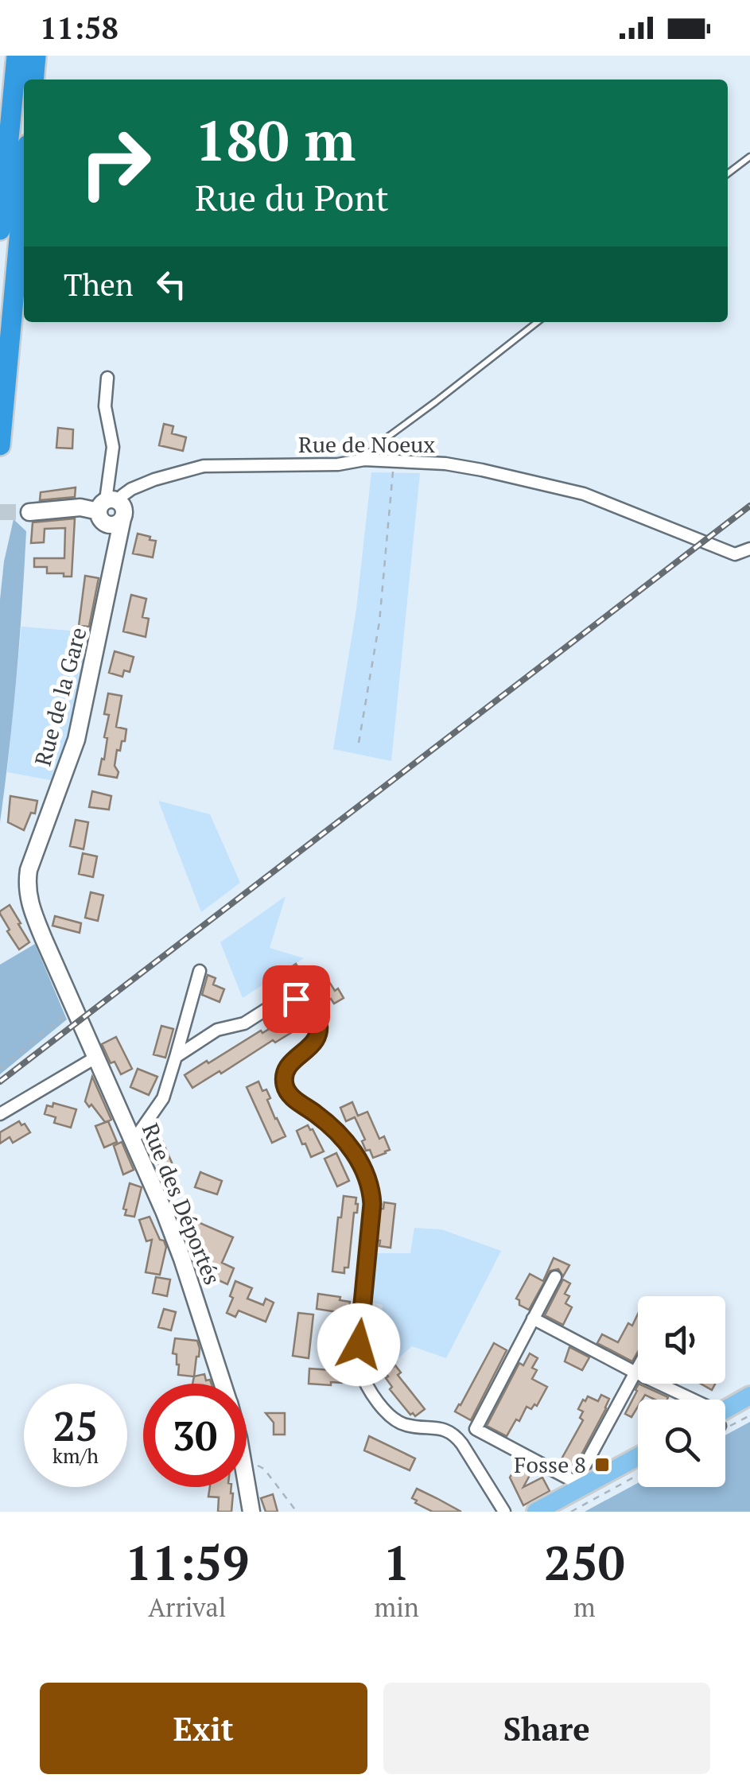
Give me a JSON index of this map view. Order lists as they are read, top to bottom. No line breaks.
{"streets":{"street":["Rue de Noeux","Rue de la Gare","Rue des Déportés"]},"crossings":[["Rue de Noeux","Rue de la Gare"],["Rue de la Gare","Rue des Déportés"]],"places":{"transit":["Fosse 8"]},"page":{"status":"11:58","turn":["180 m","Rue du Pont"],"then":"Then","speed":"25 km/h","limit":"30","eta":["11:59","Arrival","1","min","250","m"],"buttons":["Exit","Share"]}}
